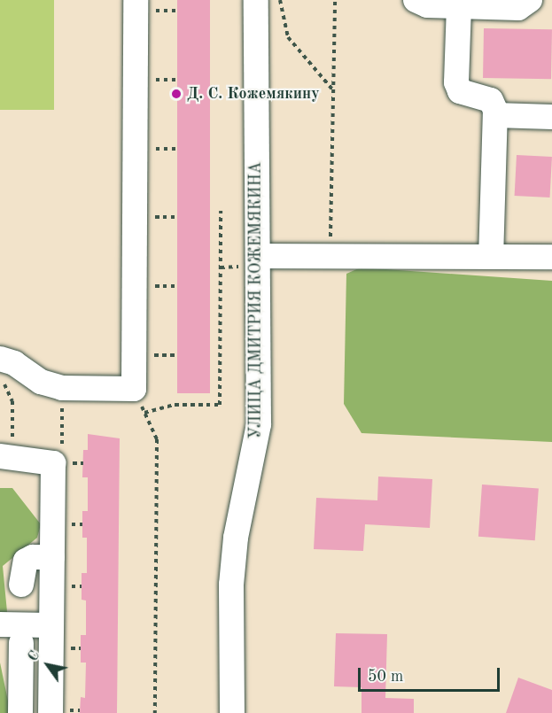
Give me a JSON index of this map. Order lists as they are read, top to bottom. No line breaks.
{"streets":{"street":["УЛИЦА ДМИТРИЯ КОЖЕМЯКИНА"]},"places":["Д. С. Кожемякину"],"scale_bar":"50 m","north":"top left"}
